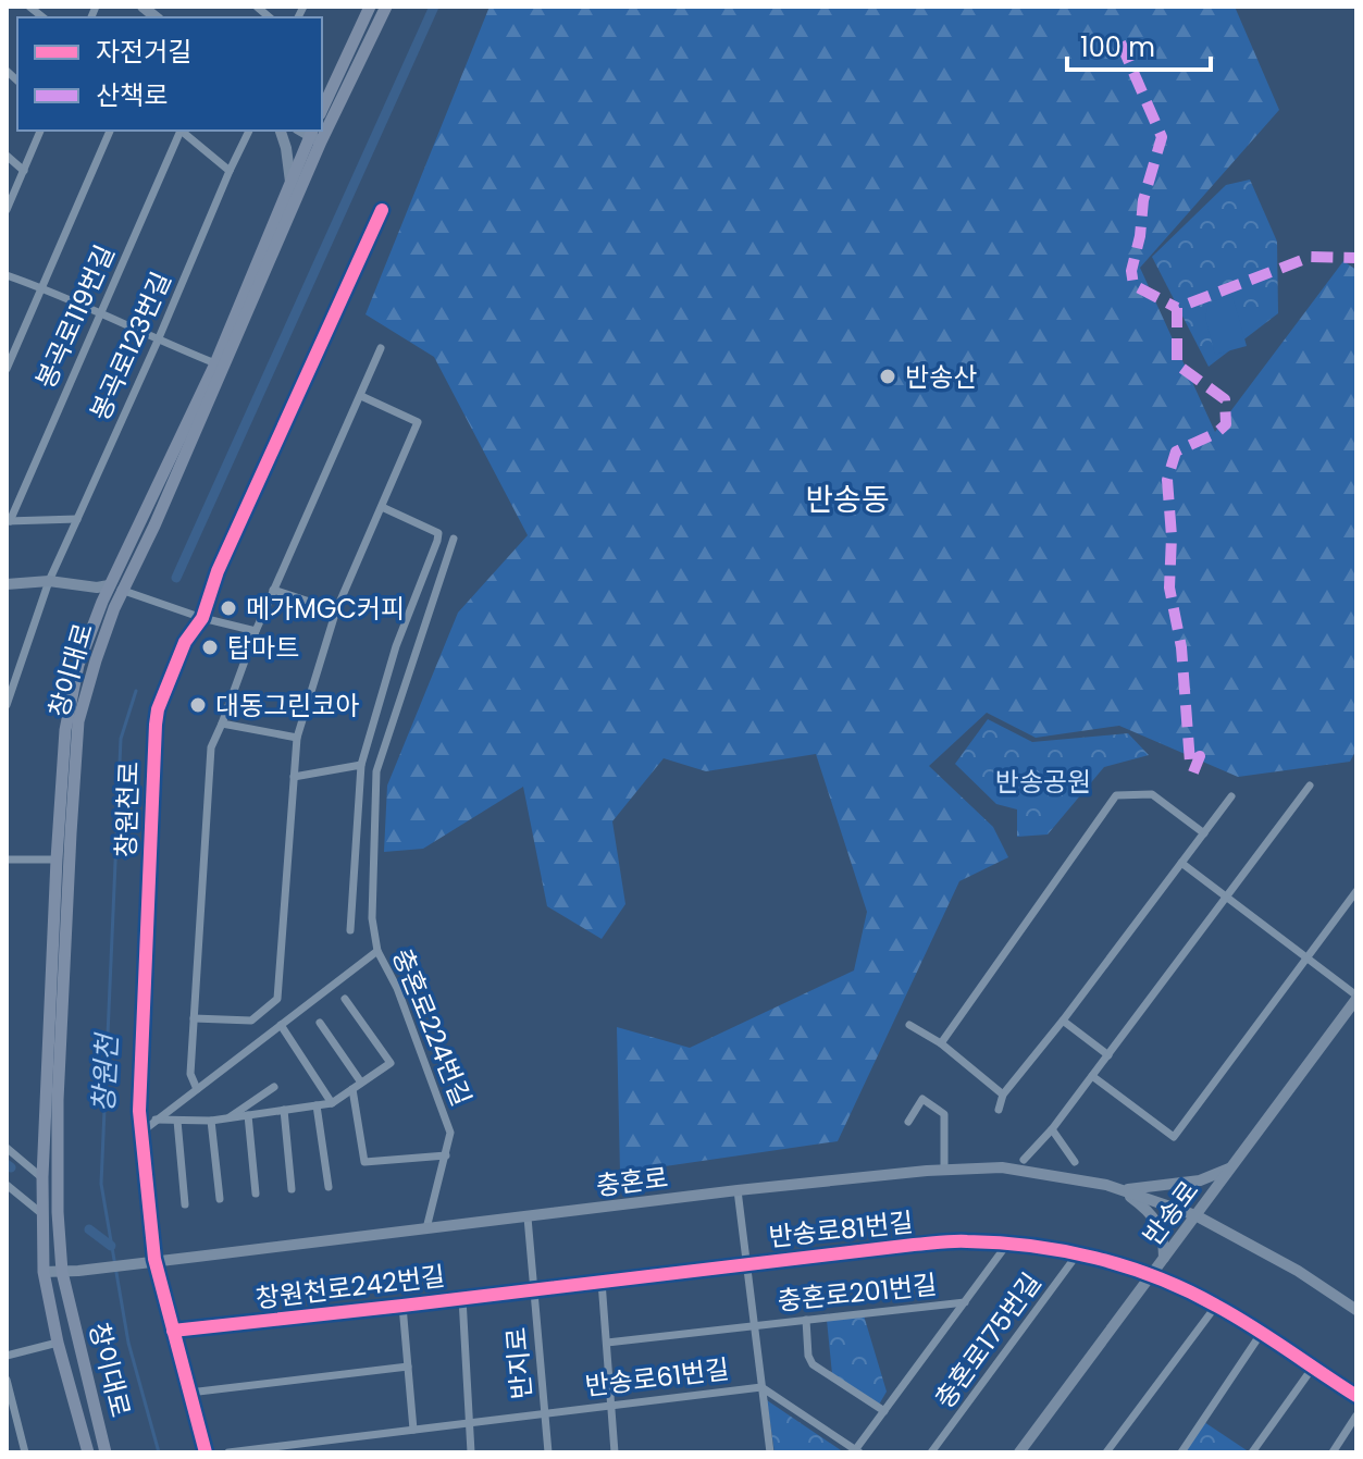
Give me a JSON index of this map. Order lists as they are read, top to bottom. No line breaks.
{"streets":{"main road":["창이대로","충혼로","반송로"],"street":["봉곡로119번길","봉곡로123번길","창원천로","충혼로224번길","반송로81번길","창원천로242번길","충혼로201번길","충혼로175번길","반지로","반송로61번길"]},"crossings":[["창이대로","충혼로"],["창원천로","충혼로"],["창원천로","창원천로242번길"],["충혼로224번길","충혼로"],["충혼로","반송로"],["충혼로","충혼로201번길"],["충혼로","반지로"],["반송로","반송로81번길"],["반송로81번길","창원천로242번길"],["반송로81번길","충혼로201번길"],["반송로81번길","충혼로175번길"],["반송로81번길","반지로"],["창원천로242번길","반지로"],["충혼로201번길","반송로61번길"],["반지로","반송로61번길"]],"districts":["반송동"],"water":["창원천"],"parks":["반송공원"],"places":["반송산","메가MGC커피","탑마트","대동그린코아"],"legend":["자전거길","산책로"],"scale_bar":"100 m"}
